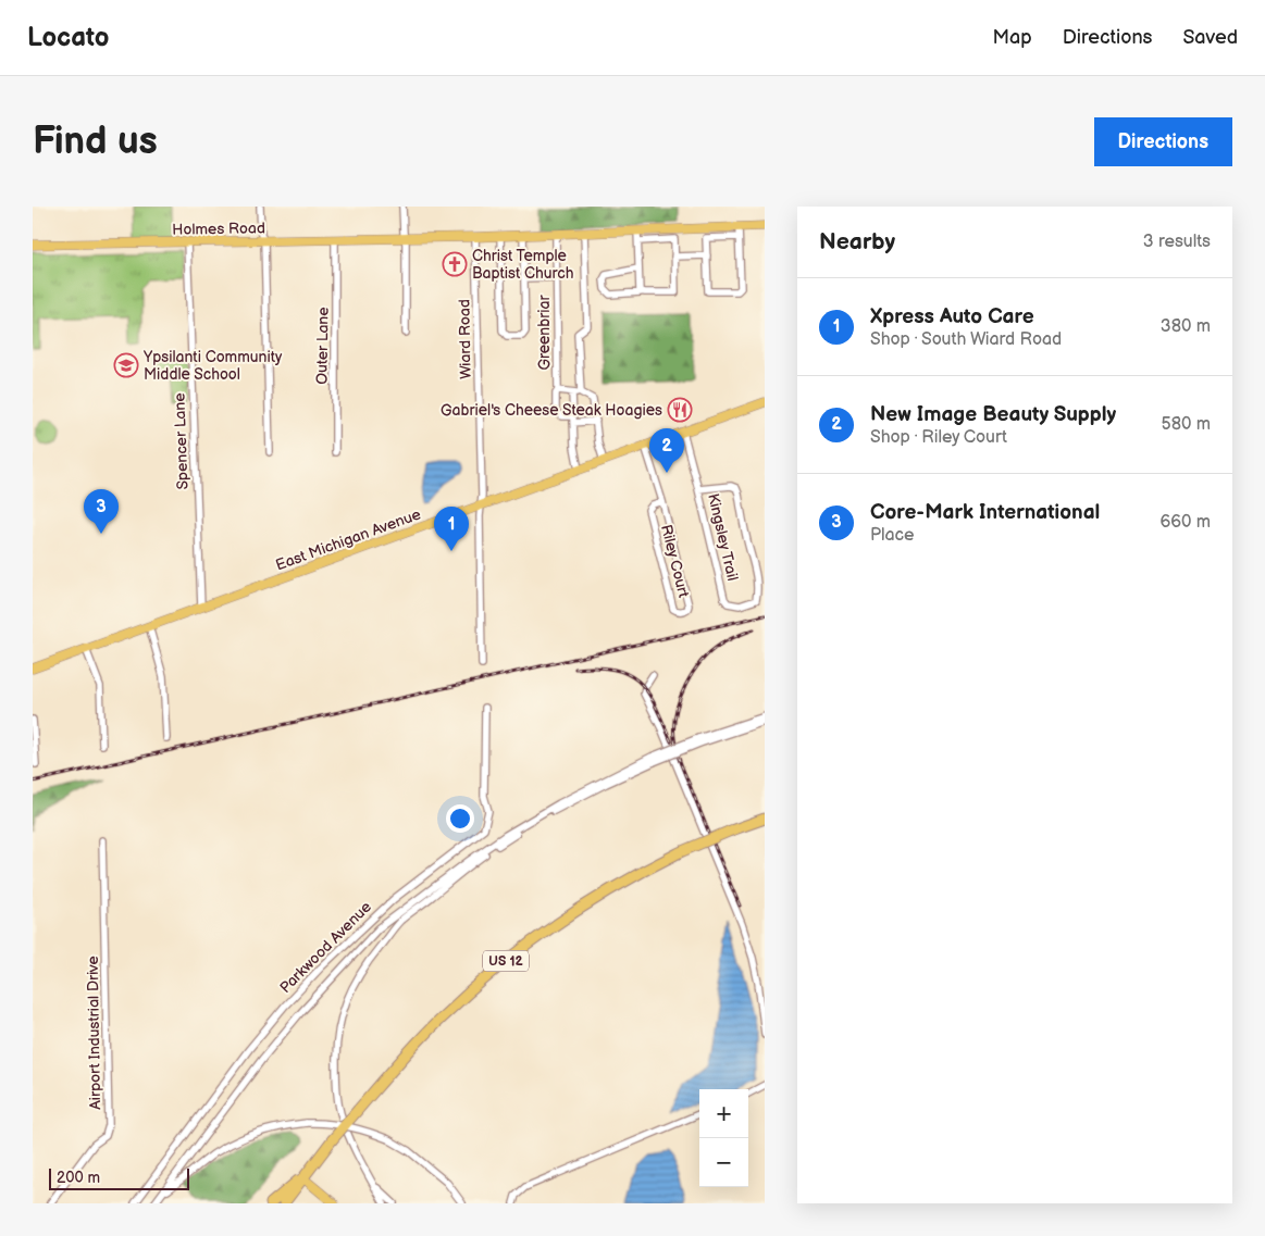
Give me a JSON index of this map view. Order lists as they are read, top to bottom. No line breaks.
{"streets":{"highway":["US 12"],"main road":["Holmes Road","East Michigan Avenue"],"street":["Greenbriar","Wiard Road","Outer Lane","Spencer Lane","Kingsley Trail","Riley Court","Parkwood Avenue","Airport Industrial Drive"]},"crossings":[["Holmes Road","Greenbriar"],["Holmes Road","Wiard Road"],["Holmes Road","Outer Lane"],["Holmes Road","Spencer Lane"],["Wiard Road","East Michigan Avenue"],["Spencer Lane","East Michigan Avenue"],["Kingsley Trail","East Michigan Avenue"],["East Michigan Avenue","Riley Court"]],"places":{"church":["Christ Temple Baptist Church"],"school or university":["Ypsilanti Community Middle School"],"restaurant":["Gabriel's Cheese Steak Hoagies"]},"scale_bar":"200 m","page":{"header":"Locato","nav":["Map","Directions","Saved"],"buttons":"Directions","title":"Find us","heading":["Nearby","3 results"],"list":[{"mark":"1","name":"Xpress Auto Care","note":"Shop · South Wiard Road","value":"380 m"},{"mark":"2","name":"New Image Beauty Supply","note":"Shop · Riley Court","value":"580 m"},{"mark":"3","name":"Core-Mark International","note":"Place","value":"660 m"}],"pins":["2","3","1"],"map_buttons":["+","−"],"scale":"200 m"}}
